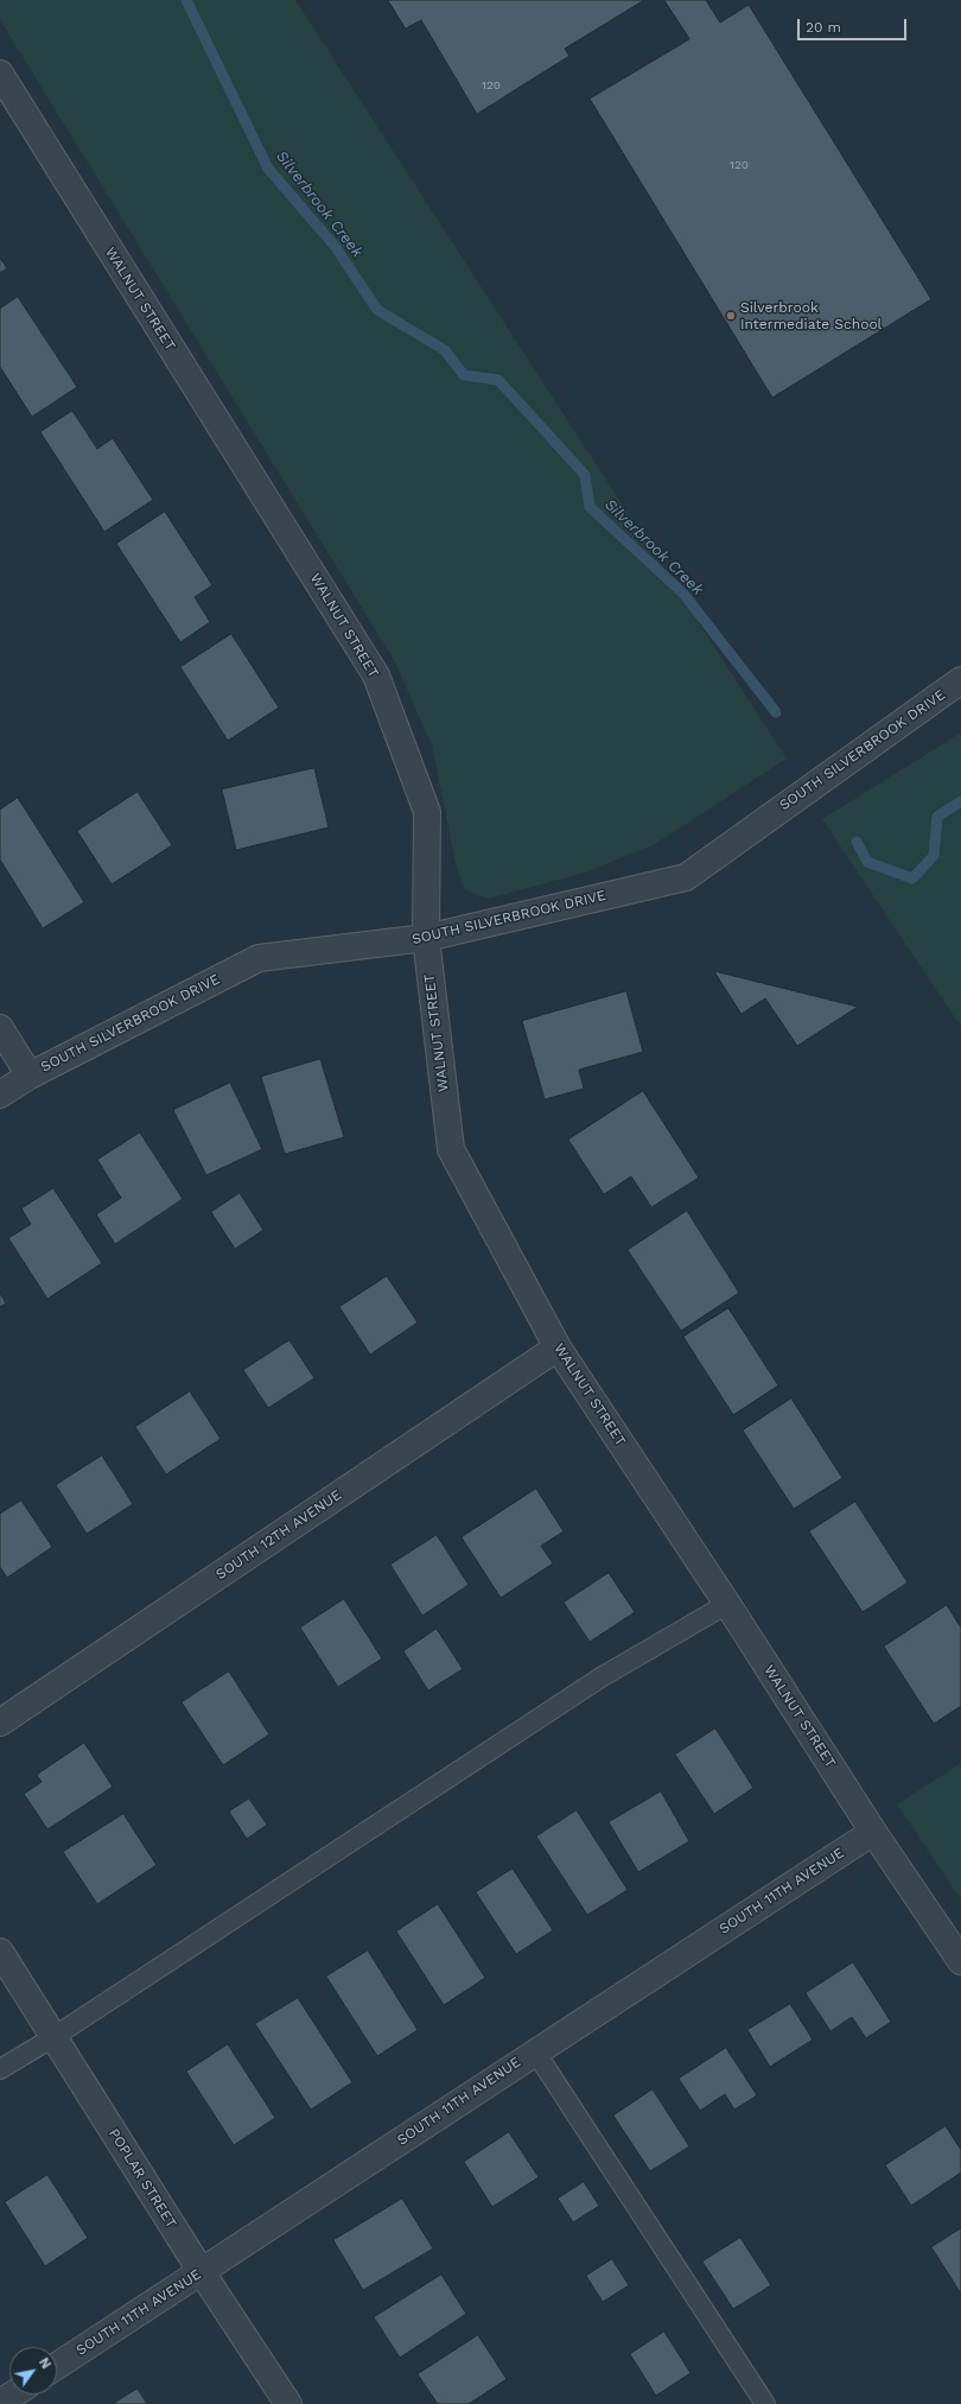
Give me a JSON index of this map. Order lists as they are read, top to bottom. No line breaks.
{"streets":{"street":["WALNUT STREET","SOUTH SILVERBROOK DRIVE","SOUTH 12TH AVENUE","SOUTH 11TH AVENUE","POPLAR STREET"]},"crossings":[["WALNUT STREET","SOUTH SILVERBROOK DRIVE"],["WALNUT STREET","SOUTH 12TH AVENUE"],["WALNUT STREET","SOUTH 11TH AVENUE"],["SOUTH 11TH AVENUE","POPLAR STREET"]],"water":["Silverbrook Creek"],"places":["Silverbrook Intermediate School"],"house_numbers":["120","120"],"scale_bar":"20 m","north":"top right"}
